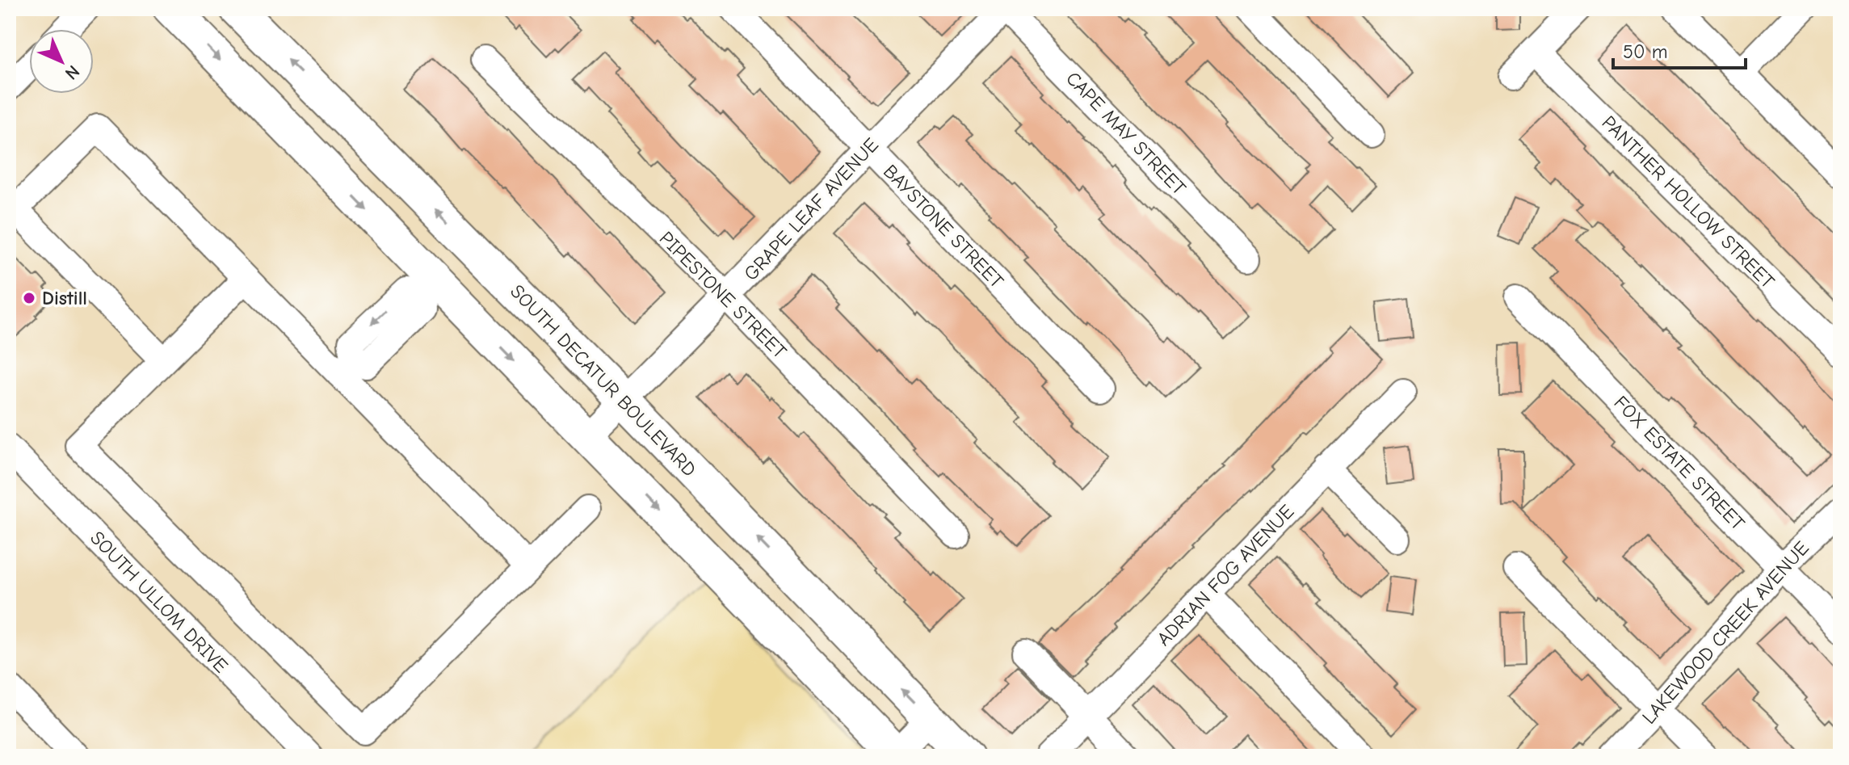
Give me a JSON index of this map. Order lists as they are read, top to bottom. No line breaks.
{"streets":{"main road":["SOUTH DECATUR BOULEVARD"],"street":["CAPE MAY STREET","PANTHER HOLLOW STREET","GRAPE LEAF AVENUE","BAYSTONE STREET","PIPESTONE STREET","FOX ESTATE STREET","ADRIAN FOG AVENUE","SOUTH ULLOM DRIVE","LAKEWOOD CREEK AVENUE"]},"crossings":[["CAPE MAY STREET","GRAPE LEAF AVENUE"],["GRAPE LEAF AVENUE","BAYSTONE STREET"],["GRAPE LEAF AVENUE","PIPESTONE STREET"],["GRAPE LEAF AVENUE","SOUTH DECATUR BOULEVARD"],["FOX ESTATE STREET","LAKEWOOD CREEK AVENUE"]],"places":["Distill"],"scale_bar":"50 m","north":"bottom right"}
